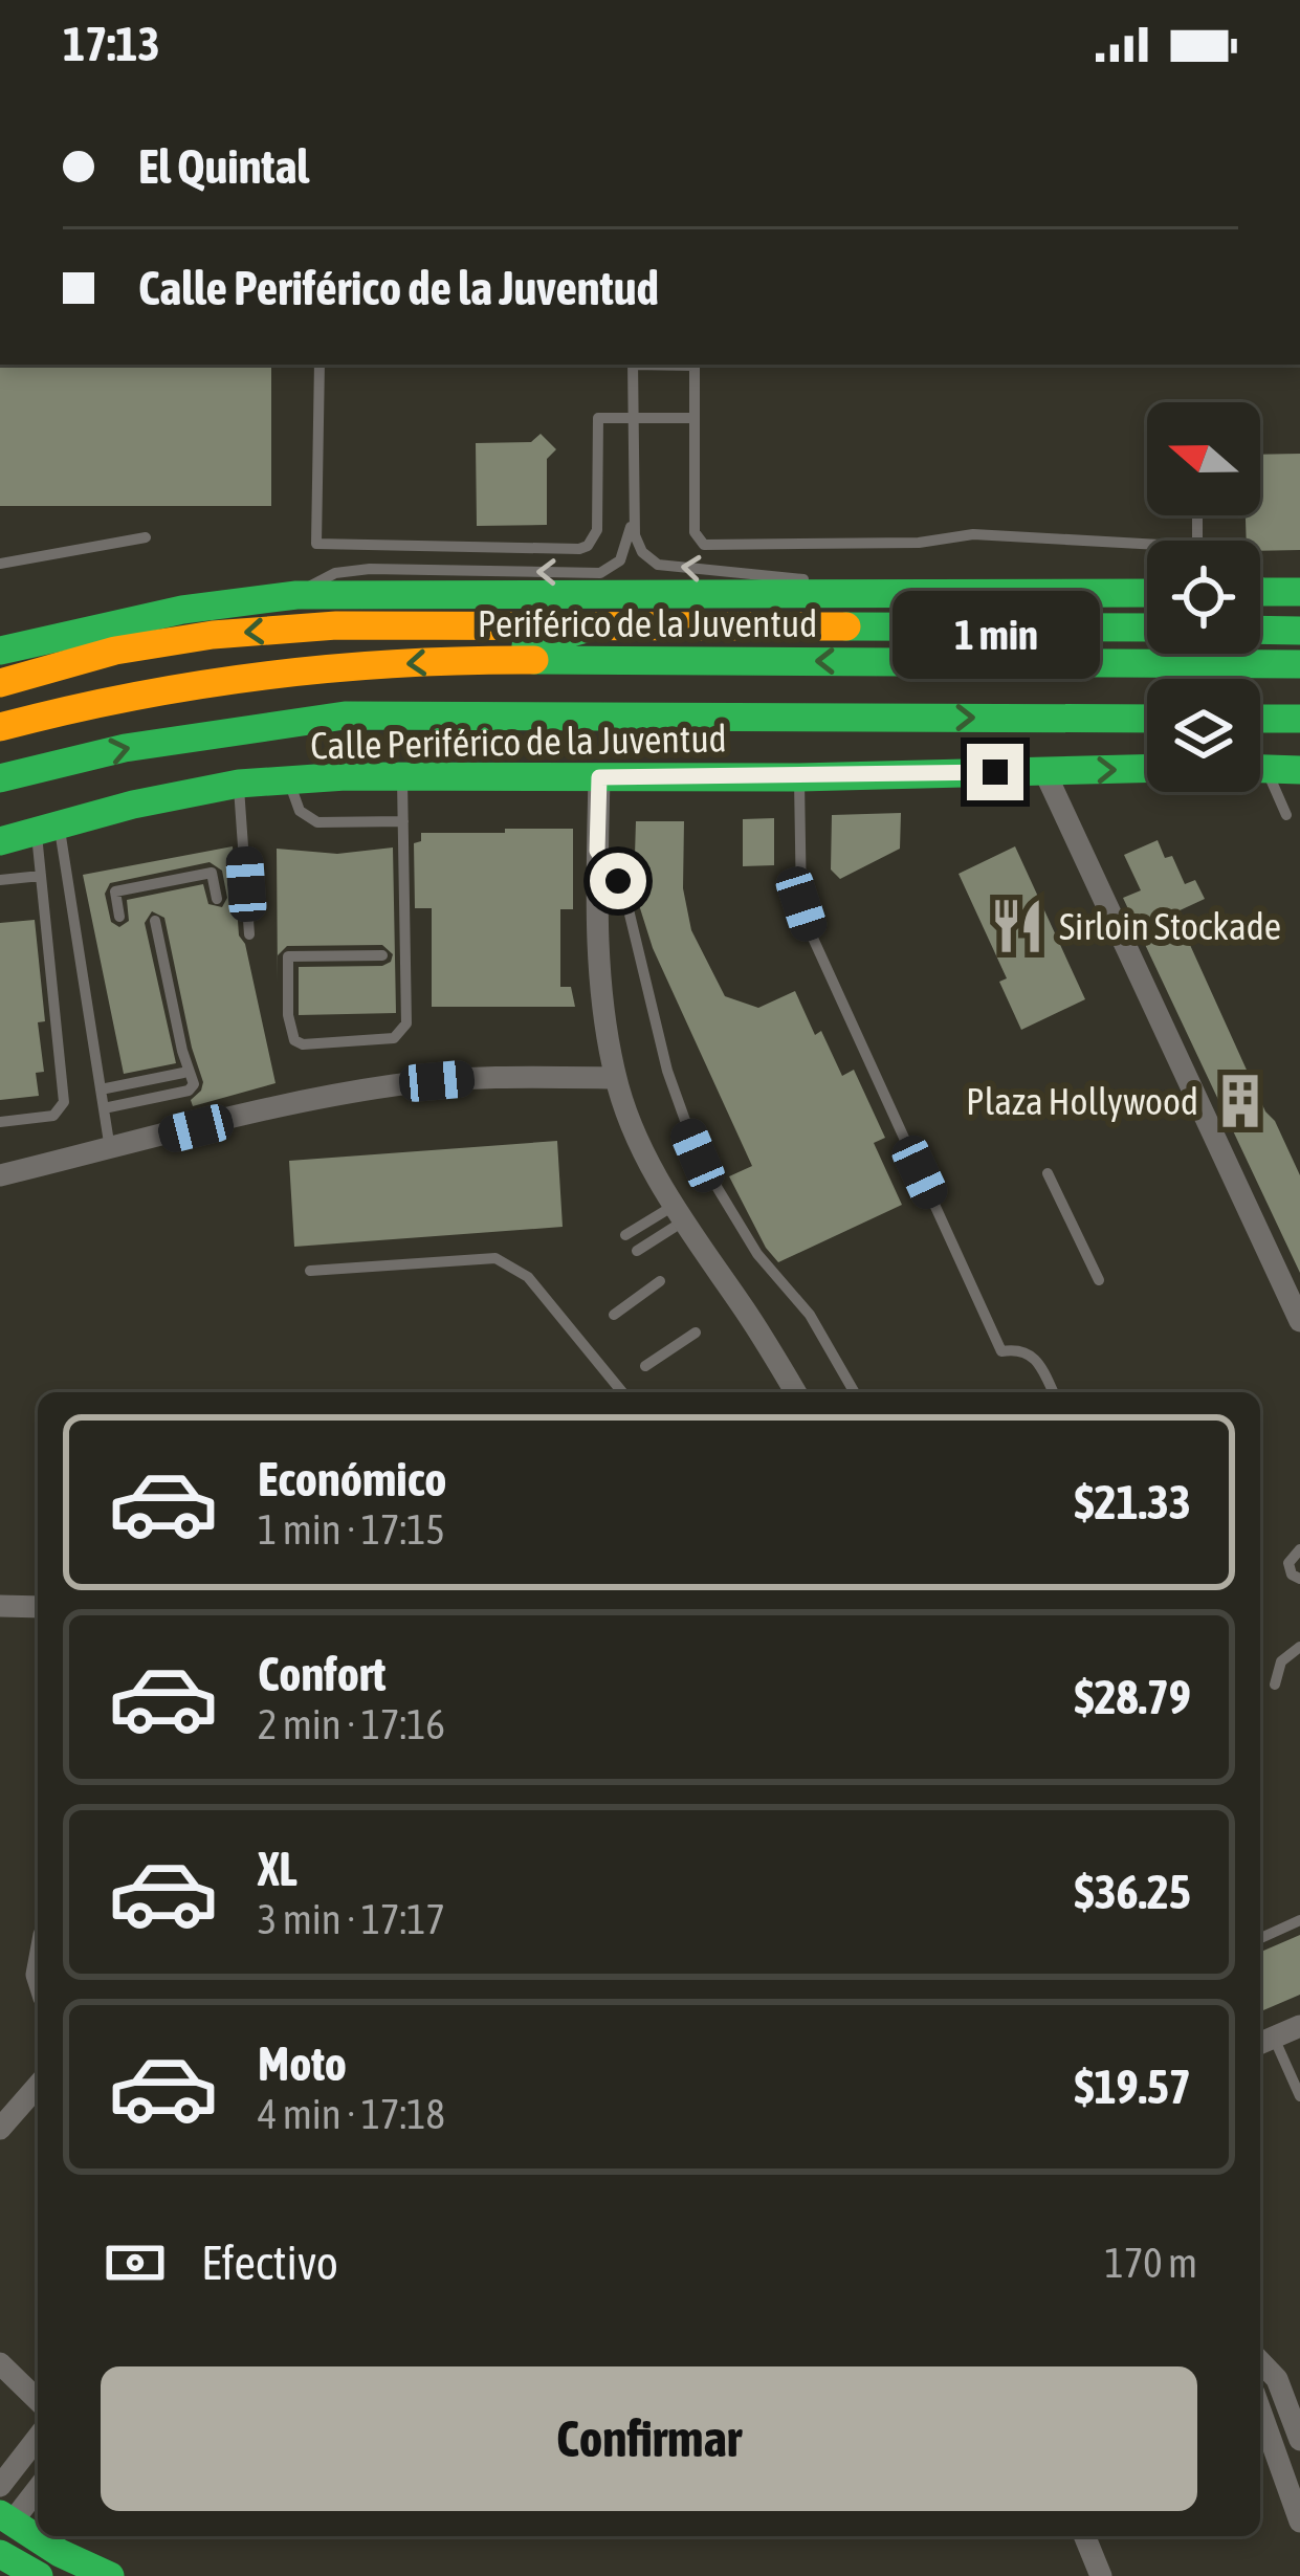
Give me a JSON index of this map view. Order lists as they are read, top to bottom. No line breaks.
{"streets":{"main road":["Periférico de la Juventud","Calle Periférico de la Juventud"]},"places":{"restaurant":["Sirloin Stockade"],"building":["Plaza Hollywood"]},"north":"left","page":{"status":"17:13","banner":["El Quintal","Calle Periférico de la Juventud"],"bubble":"1 min","list":[{"name":"Económico","note":"1 min · 17:15","value":"$21.33"},{"name":"Confort","note":"2 min · 17:16","value":"$28.79"},{"name":"XL","note":"3 min · 17:17","value":"$36.25"},{"name":"Moto","note":"4 min · 17:18","value":"$19.57"}],"pay":["Efectivo","170 m"],"buttons":"Confirmar"}}
